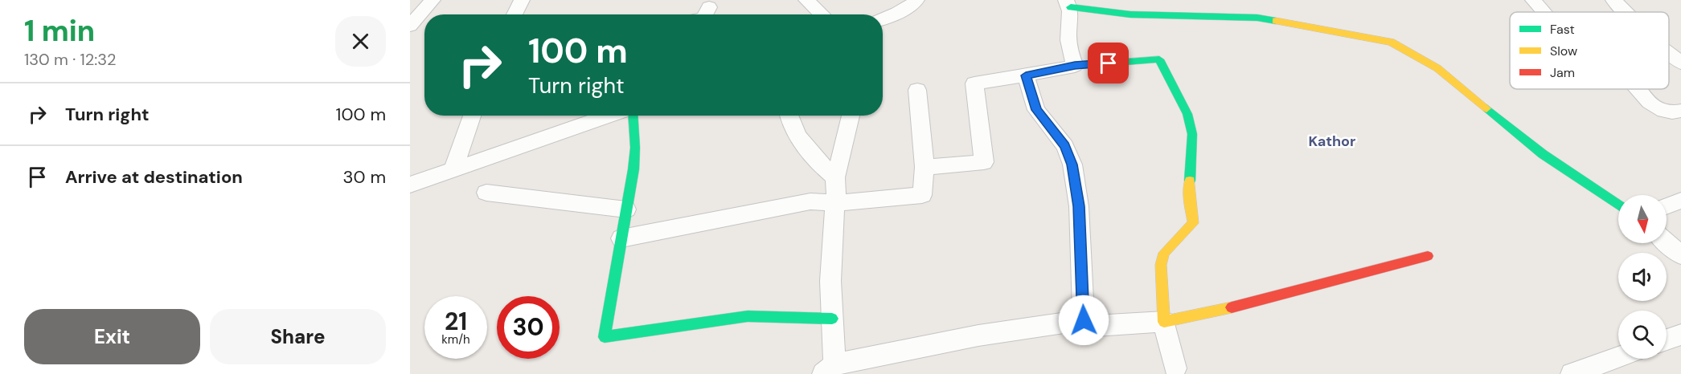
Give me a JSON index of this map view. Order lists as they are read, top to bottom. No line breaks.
{"districts":["Kathor"],"legend":["Fast","Slow","Jam"],"north":"bottom","page":{"heading":["1 min","130 m · 12:32"],"turn":["100 m","Turn right"],"list":[{"name":"Turn right","value":"100 m"},{"name":"Arrive at destination","value":"30 m"}],"speed":"21 km/h","limit":"30","buttons":["Exit","Share"]}}
